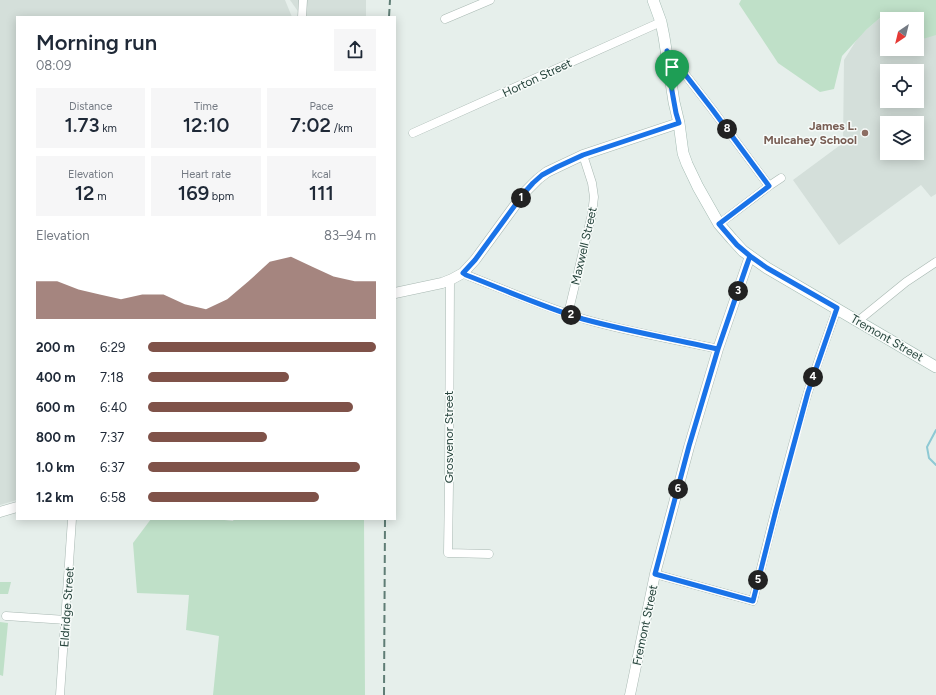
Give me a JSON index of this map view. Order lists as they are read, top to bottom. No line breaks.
{"streets":{"main road":["Tremont Street"],"street":["Horton Street","Maxwell Street","Grosvenor Street","Eldridge Street","Fremont Street"]},"crossings":[["Horton Street","Tremont Street"],["Tremont Street","Fremont Street"]],"places":["James L. Mulcahey School"],"north":"bottom left","page":{"heading":["Morning run","08:09"],"stats":[["Distance","1.73 km"],["Time","12:10"],["Pace","7:02 /km"],["Elevation","12 m"],["Heart rate","169 bpm"],["kcal","111"]],"pins":["8","1","3","2","4","6","5"],"chart":["Elevation","83–94 m"],"list":[{"name":"200 m","note":"6:29"},{"name":"400 m","note":"7:18"},{"name":"600 m","note":"6:40"},{"name":"800 m","note":"7:37"},{"name":"1.0 km","note":"6:37"},{"name":"1.2 km","note":"6:58"}]}}
